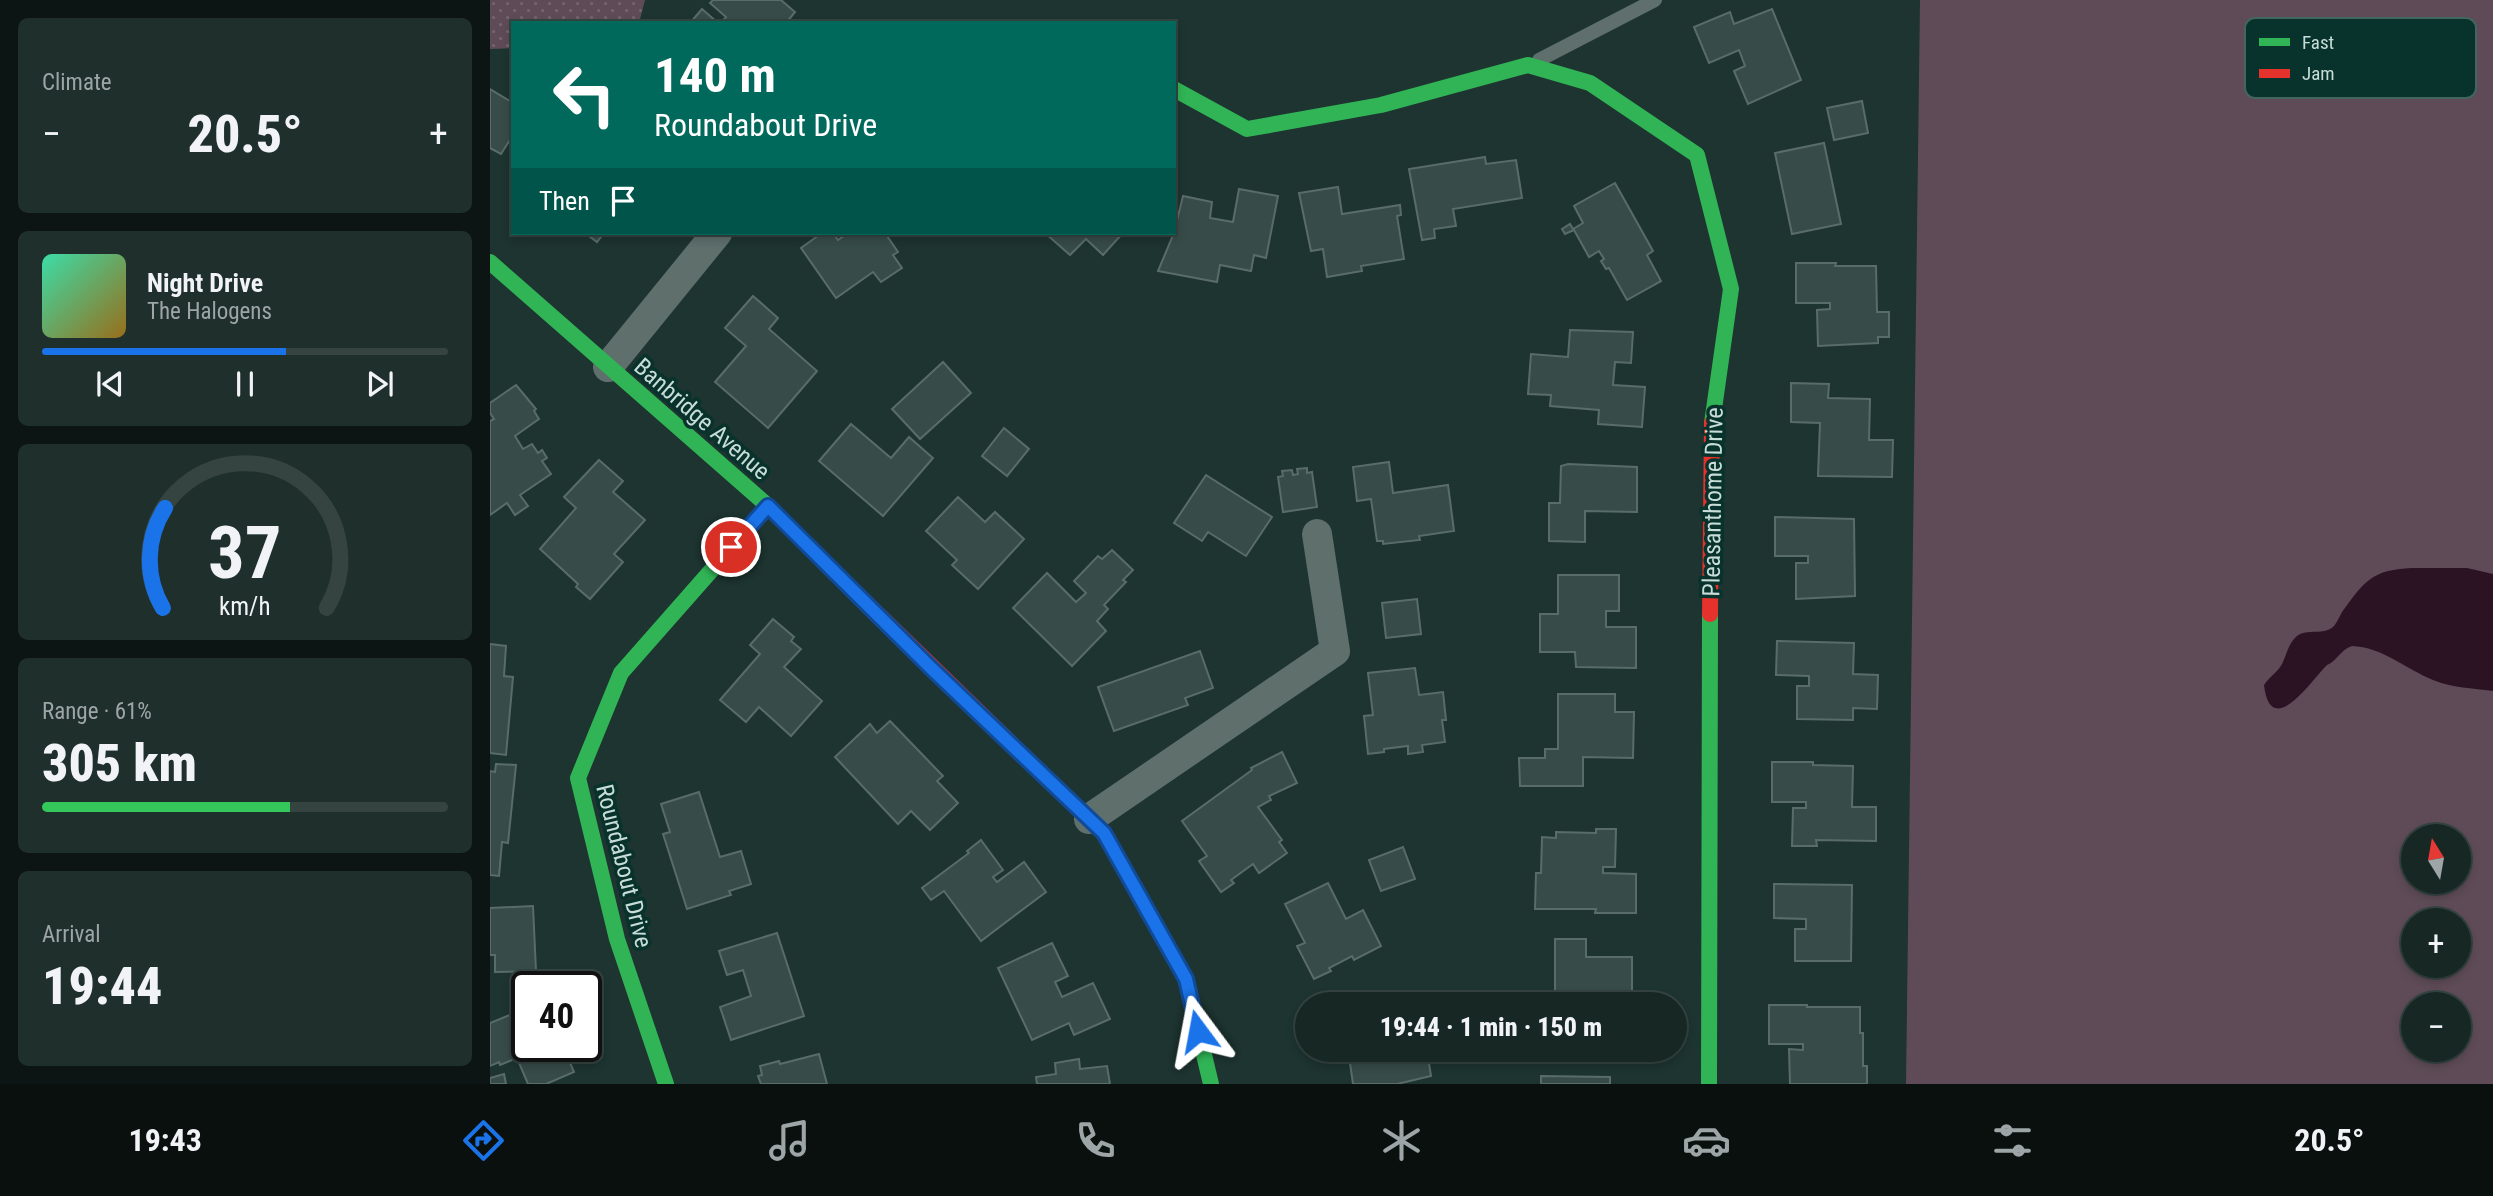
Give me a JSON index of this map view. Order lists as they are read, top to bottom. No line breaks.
{"streets":{"street":["Banbridge Avenue","Pleasanthome Drive","Roundabout Drive"]},"crossings":[["Banbridge Avenue","Roundabout Drive"]],"legend":["Fast","Jam"],"north":"top","page":{"tile":["Climate",["Range · 61%","305 km"],["Arrival","19:44"]],"turn":["140 m","Roundabout Drive"],"heat":["−","20.5°","+"],"then":"Then","song":["Night Drive","The Halogens"],"map_buttons":["+","−"],"limit":"40","trip":"19:44 · 1 min · 150 m","tabs":["19:43","20.5°"],"gauge":["37","km/h"]}}
